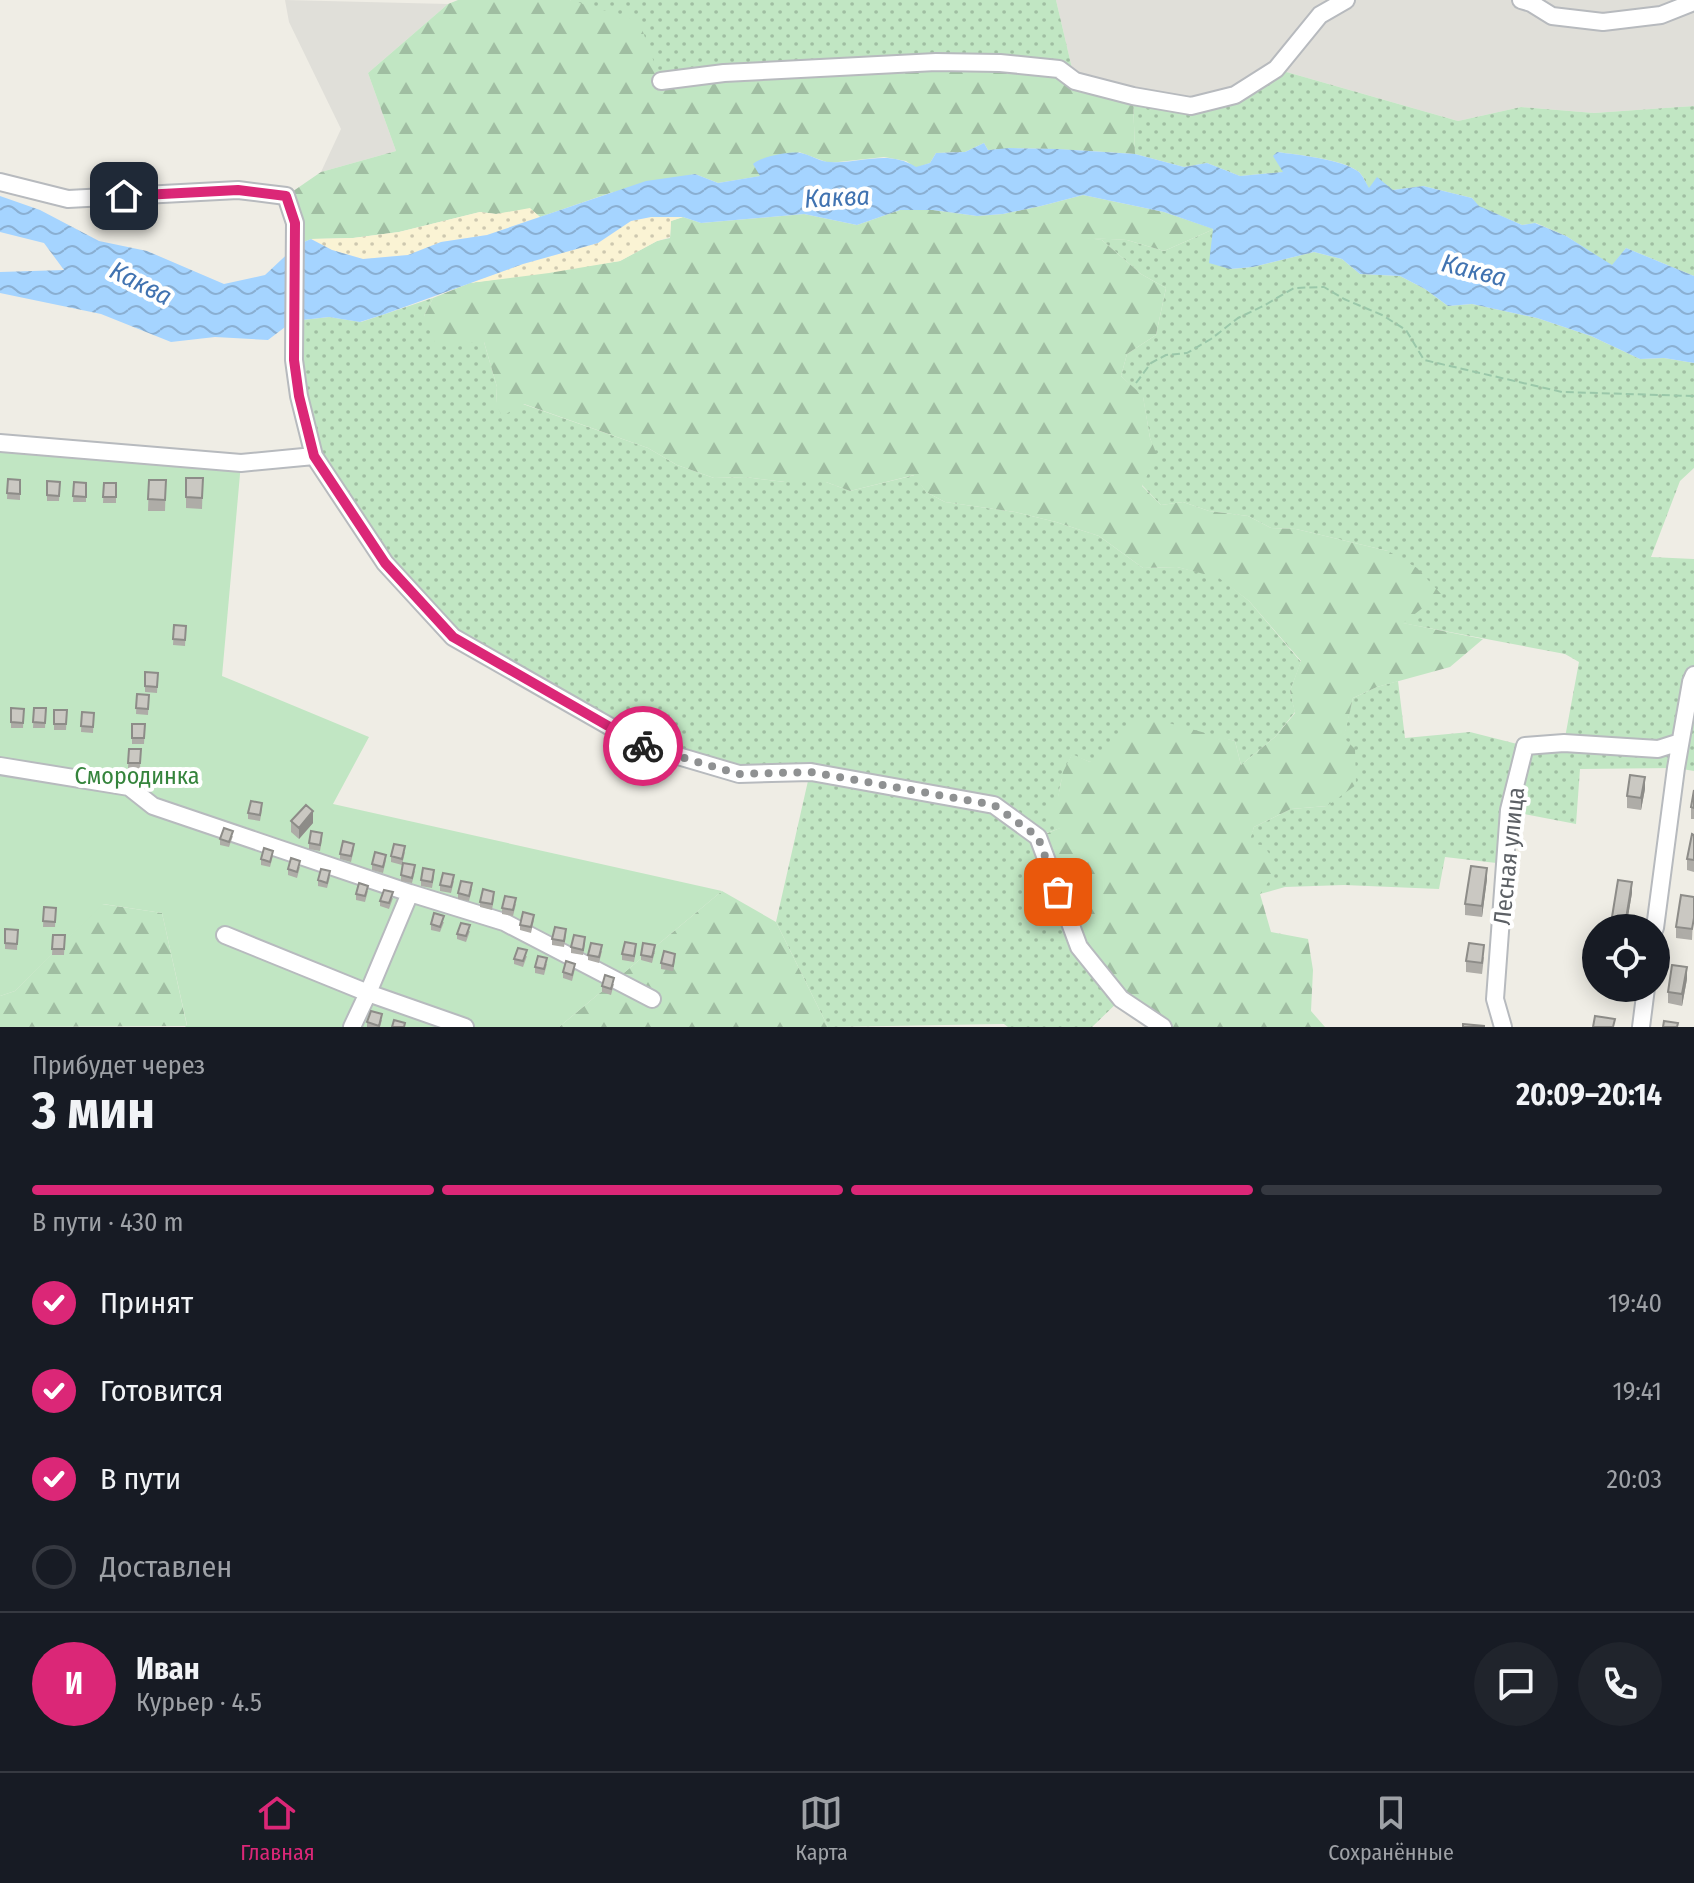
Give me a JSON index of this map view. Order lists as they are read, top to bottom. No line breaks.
{"streets":{"street":["Лесная улица"]},"water":["Каква"],"parks":["Смородинка"],"page":{"heading":["3 мин","Прибудет через","20:09–20:14"],"panel":["Иван","Курьер · 4.5"],"bar":"В пути · 430 m","list":[["Принят","19:40"],["Готовится","19:41"],["В пути","20:03"],"Доставлен"],"round":"И","tabs":["Главная","Карта","Сохранённые"]}}
